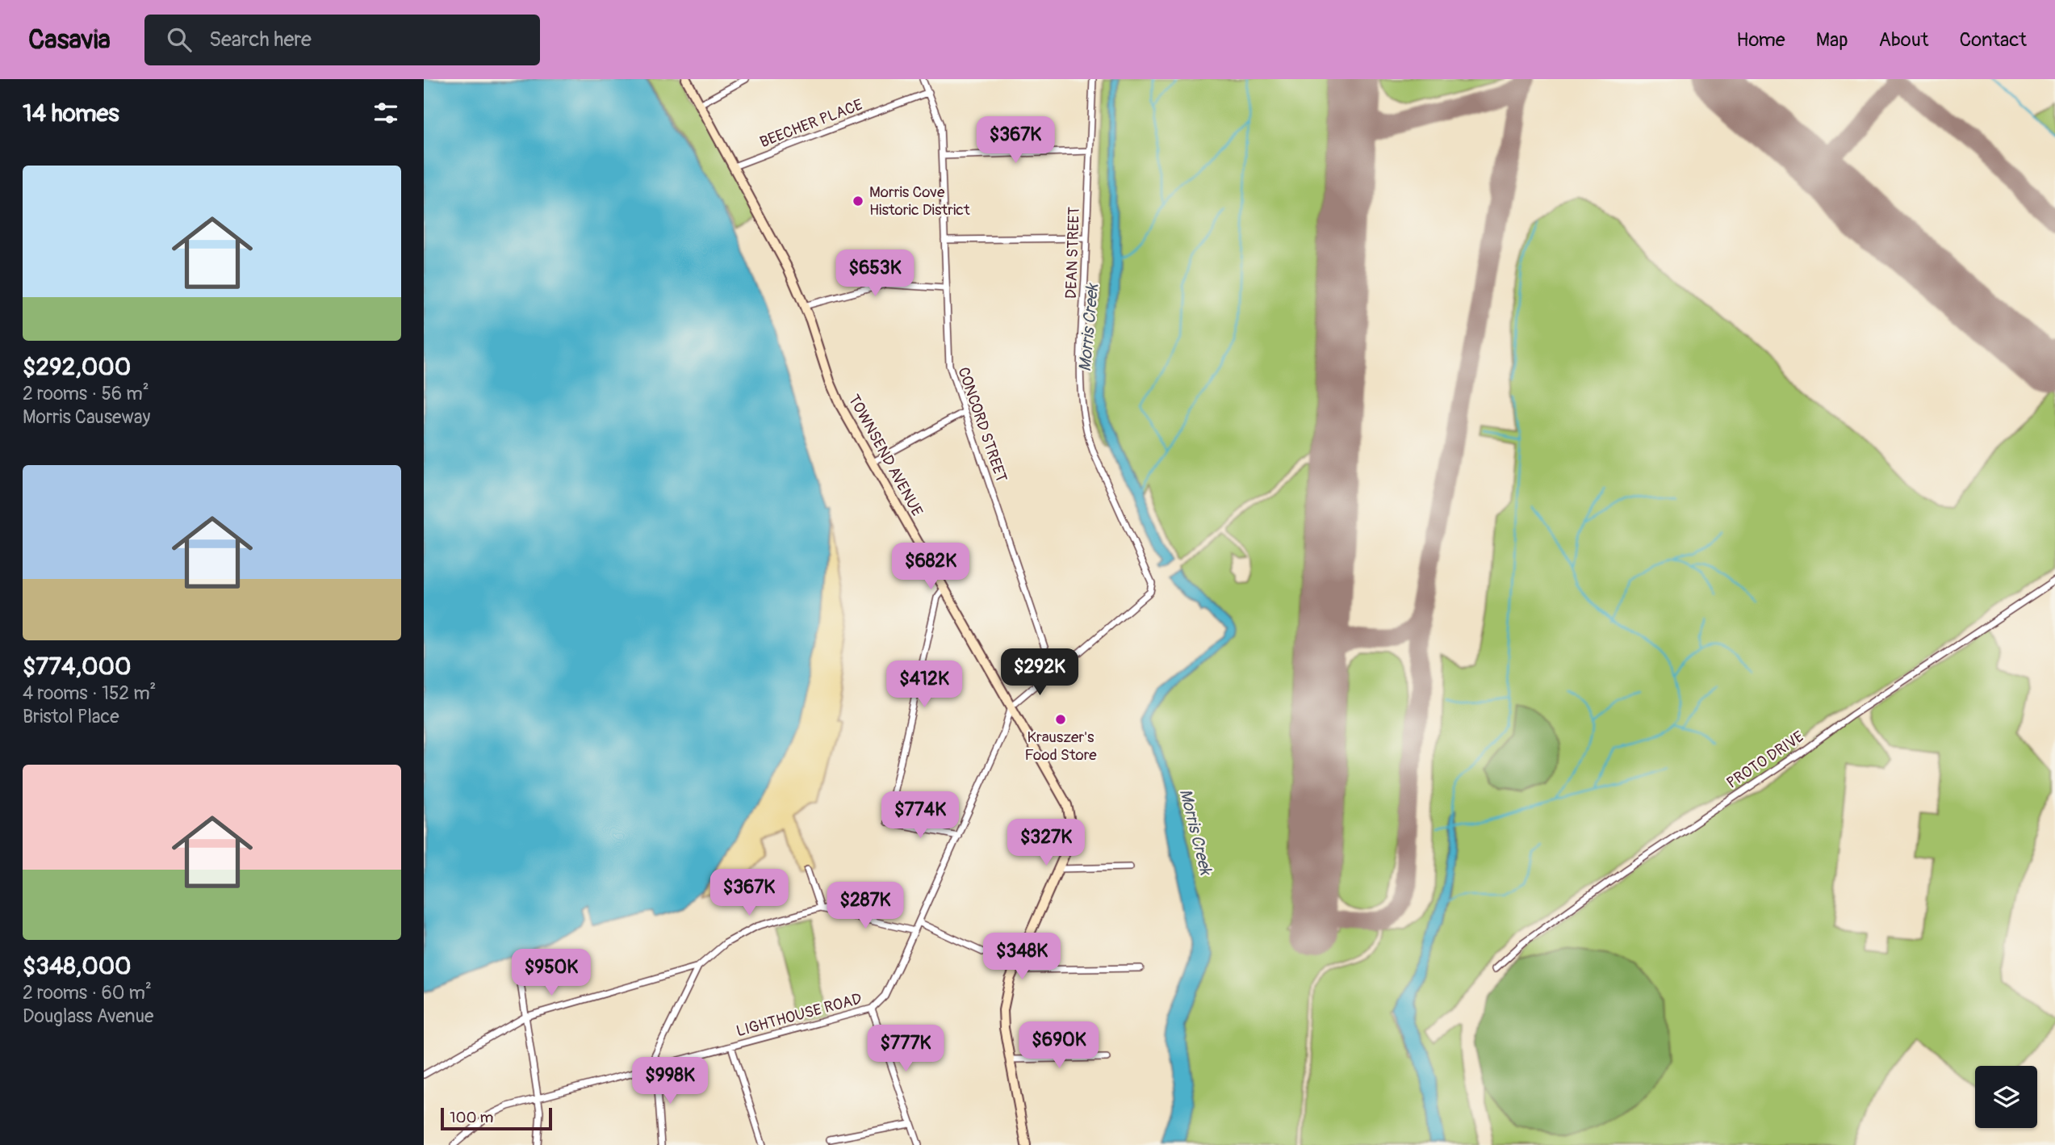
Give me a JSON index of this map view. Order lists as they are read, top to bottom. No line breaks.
{"streets":{"main road":["TOWNSEND AVENUE"],"street":["BEECHER PLACE","DEAN STREET","CONCORD STREET","PROTO DRIVE","LIGHTHOUSE ROAD"]},"crossings":[["BEECHER PLACE","CONCORD STREET"],["BEECHER PLACE","TOWNSEND AVENUE"],["DEAN STREET","CONCORD STREET"],["TOWNSEND AVENUE","LIGHTHOUSE ROAD"]],"water":["Morris Creek"],"places":["Morris Cove Historic District","Krauszer's Food Store"],"scale_bar":"100 m","page":{"header":"Casavia","search":"Search here","nav":["Home","Map","About","Contact"],"heading":"14 homes","price":["$367K","$653K","$682K","$292K","$412K","$774K","$327K","$367K","$287K","$348K","$950K","$690K","$777K","$998K"],"list":[{"name":"$292,000","note":"2 rooms · 56 m² · Morris Causeway"},{"name":"$774,000","note":"4 rooms · 152 m² · Bristol Place"},{"name":"$348,000","note":"2 rooms · 60 m² · Douglass Avenue"}],"scale":"100 m"}}
